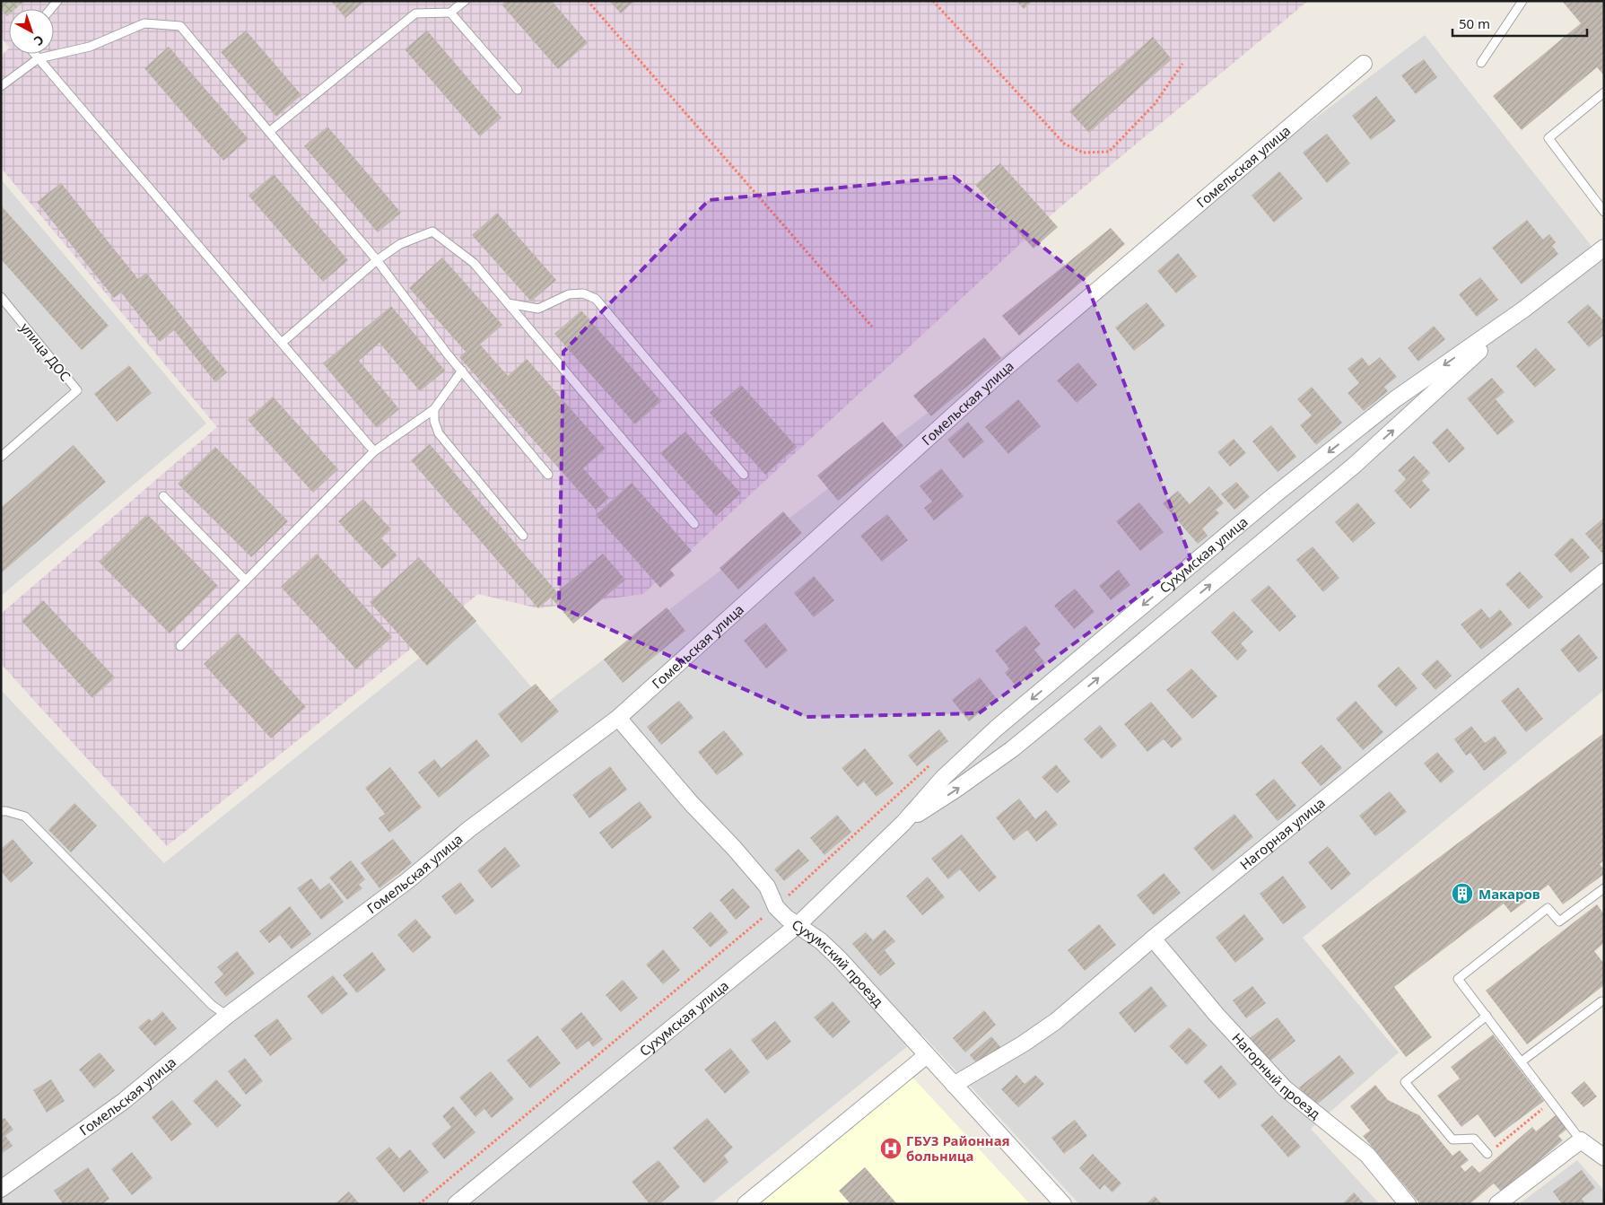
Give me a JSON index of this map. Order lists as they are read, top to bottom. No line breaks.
{"streets":{"street":["Гомельская улица","Сухумская улица","Нагорная улица","Сухумский проезд","Нагорный проезд"],"lane":["улица ДОС"]},"crossings":[["Гомельская улица","Сухумский проезд"],["Сухумская улица","Сухумский проезд"],["Нагорная улица","Сухумский проезд"],["Нагорная улица","Нагорный проезд"]],"places":{"building":["Макаров"],"hospital":["ГБУЗ Районная больница"]},"scale_bar":"50 m","north":"bottom right"}
